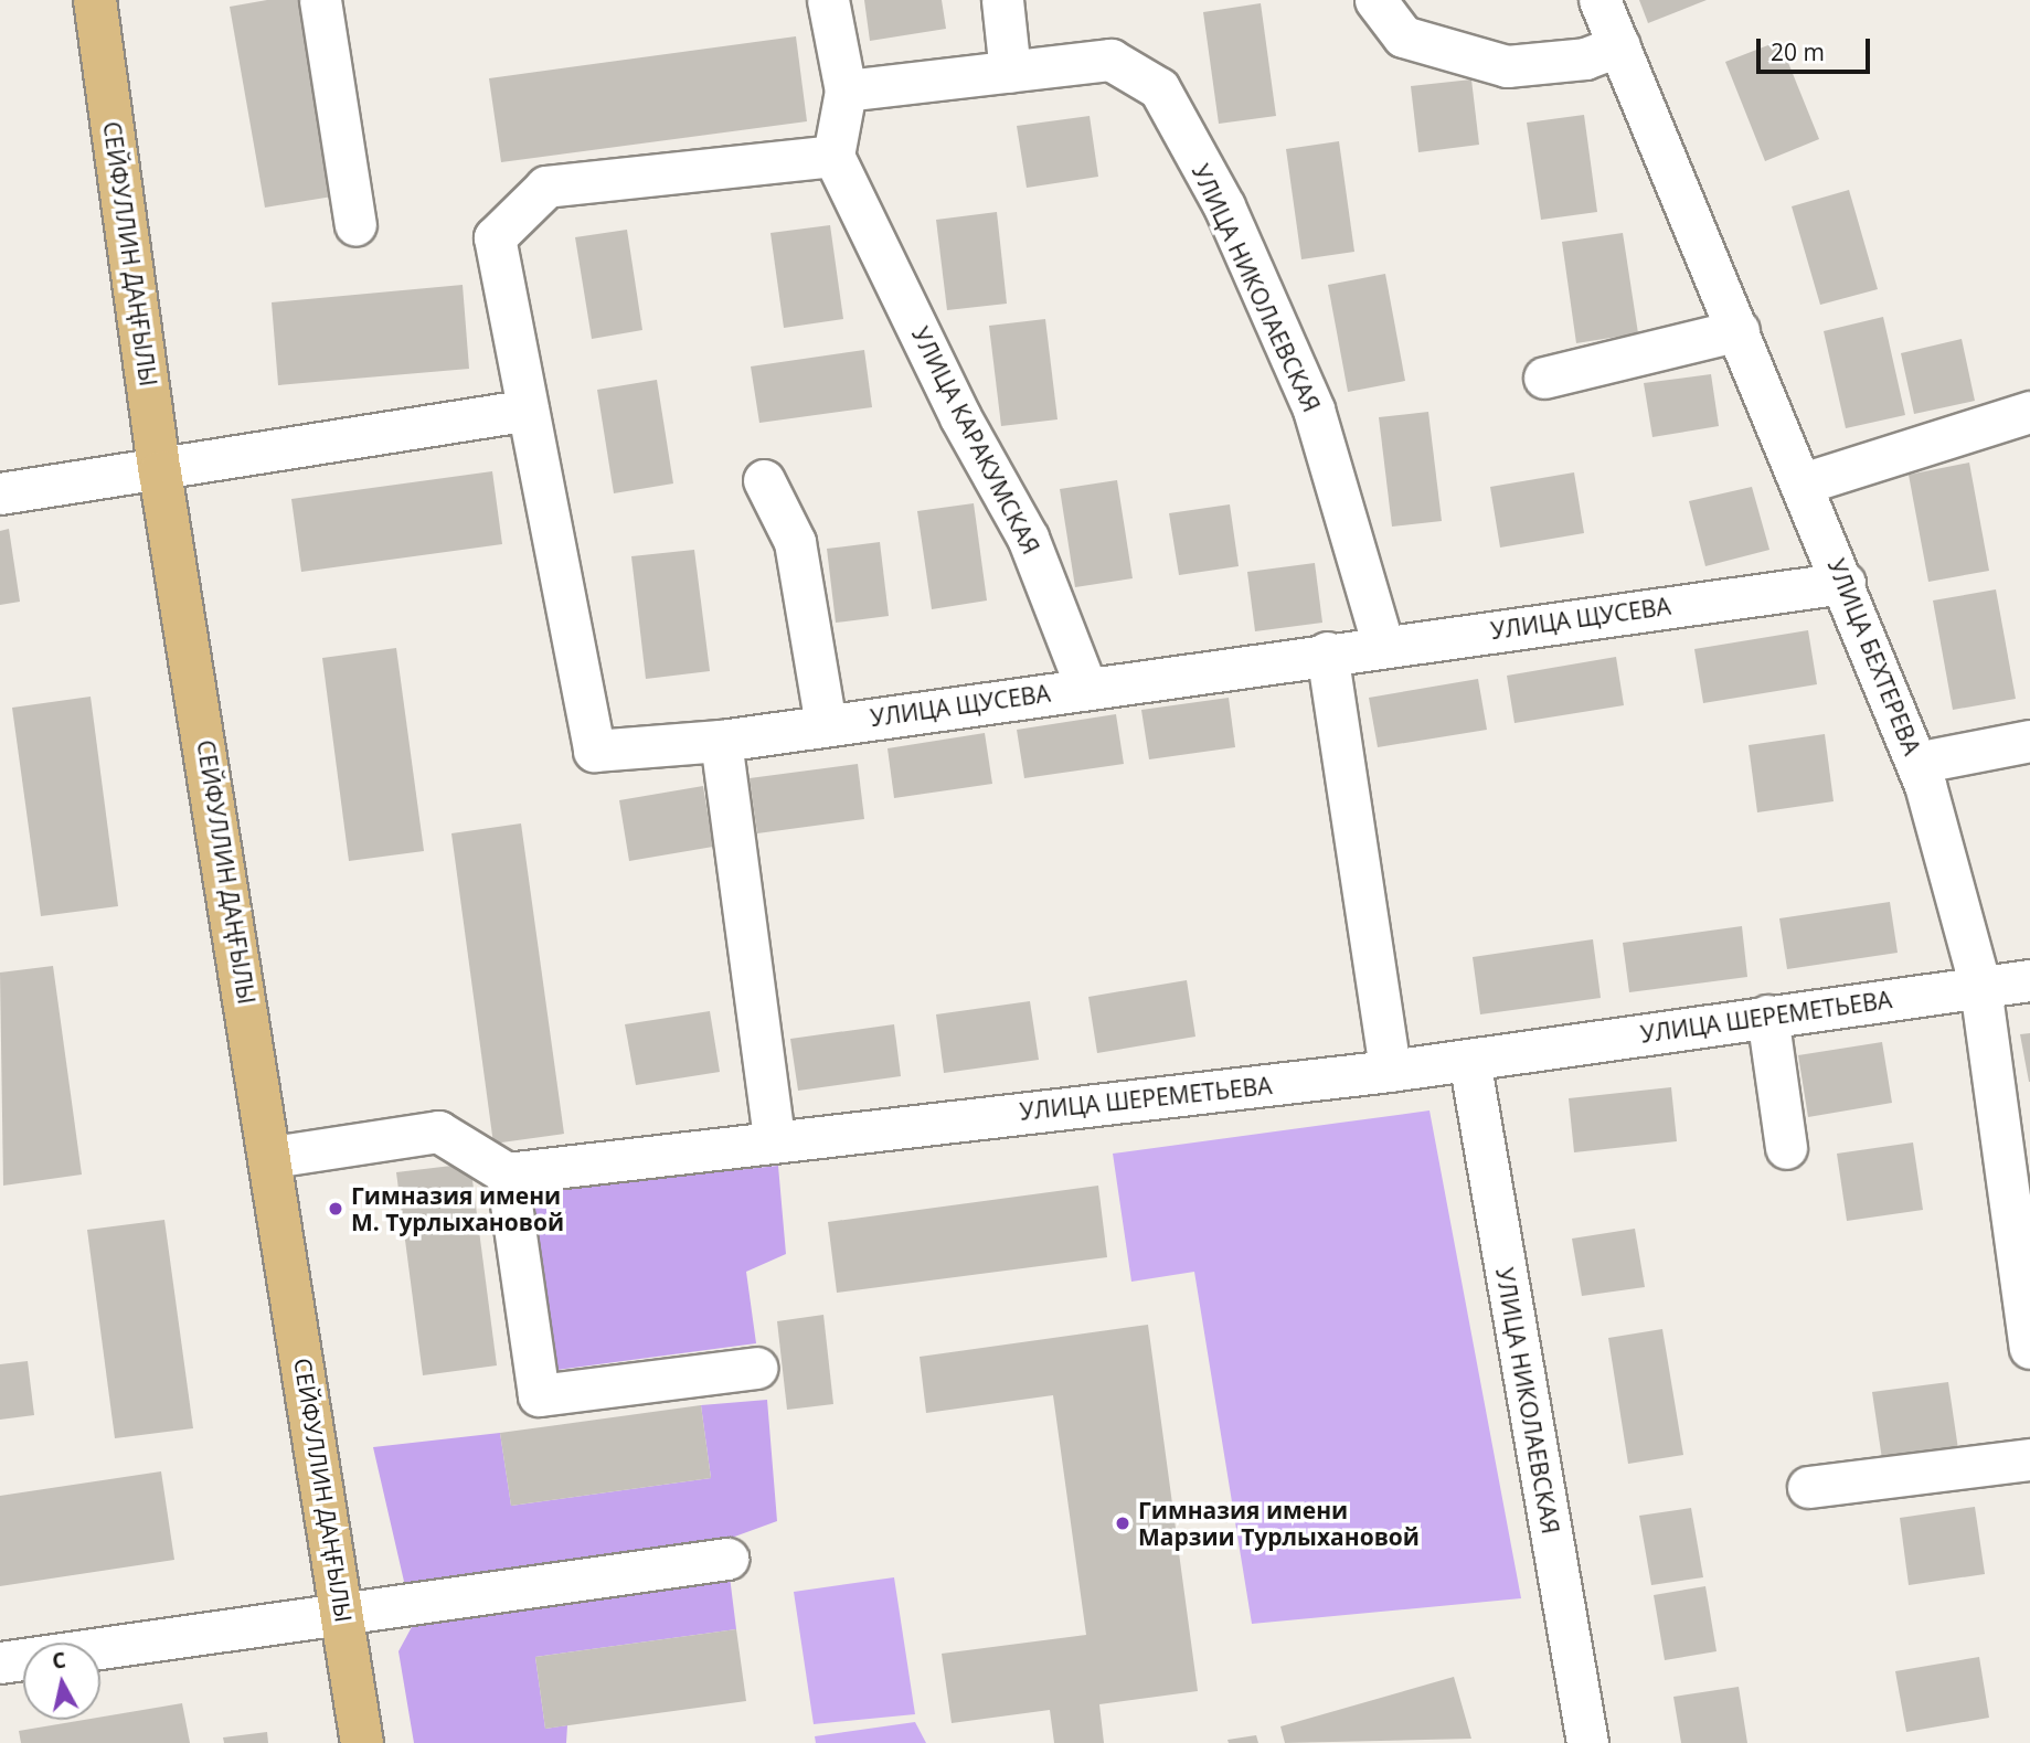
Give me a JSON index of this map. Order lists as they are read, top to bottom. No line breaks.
{"streets":{"main road":["СЕЙФУЛЛИН ДАҢҒЫЛЫ"],"street":["УЛИЦА НИКОЛАЕВСКАЯ","УЛИЦА КАРАКУМСКАЯ","УЛИЦА ЩУСЕВА","УЛИЦА БЕХТЕРЕВА","УЛИЦА ШЕРЕМЕТЬЕВА"]},"crossings":[["УЛИЦА НИКОЛАЕВСКАЯ","УЛИЦА ЩУСЕВА"],["УЛИЦА НИКОЛАЕВСКАЯ","УЛИЦА ШЕРЕМЕТЬЕВА"],["УЛИЦА КАРАКУМСКАЯ","УЛИЦА ЩУСЕВА"],["УЛИЦА ЩУСЕВА","УЛИЦА БЕХТЕРЕВА"],["УЛИЦА БЕХТЕРЕВА","УЛИЦА ШЕРЕМЕТЬЕВА"]],"places":["Гимназия имени М. Турлыхановой","Гимназия имени Марзии Турлыхановой"],"scale_bar":"20 m","north":"top"}
